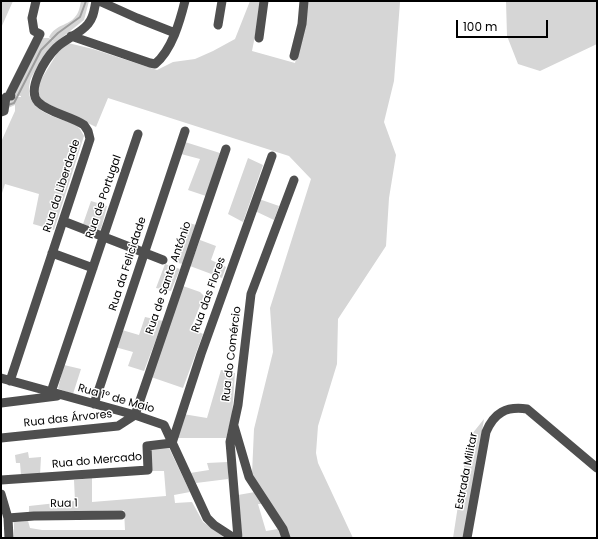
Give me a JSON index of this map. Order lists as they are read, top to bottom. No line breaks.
{"streets":{"street":["Rua da Liberdade","Rua de Portugal","Rua da Felicidade","Rua de Santo António","Rua das Flores","Rua do Comércio","Rua 1º de Maio","Rua das Árvores","Rua do Mercado","Estrada Militar","Rua 1"]},"crossings":[["Rua da Liberdade","Rua 1º de Maio"],["Rua de Portugal","Rua 1º de Maio"],["Rua da Felicidade","Rua 1º de Maio"],["Rua de Santo António","Rua 1º de Maio"],["Rua de Santo António","Rua das Árvores"],["Rua das Flores","Rua 1º de Maio"],["Rua das Flores","Rua do Mercado"],["Rua 1º de Maio","Rua das Árvores"],["Rua 1º de Maio","Rua do Mercado"]],"scale_bar":"100 m"}
